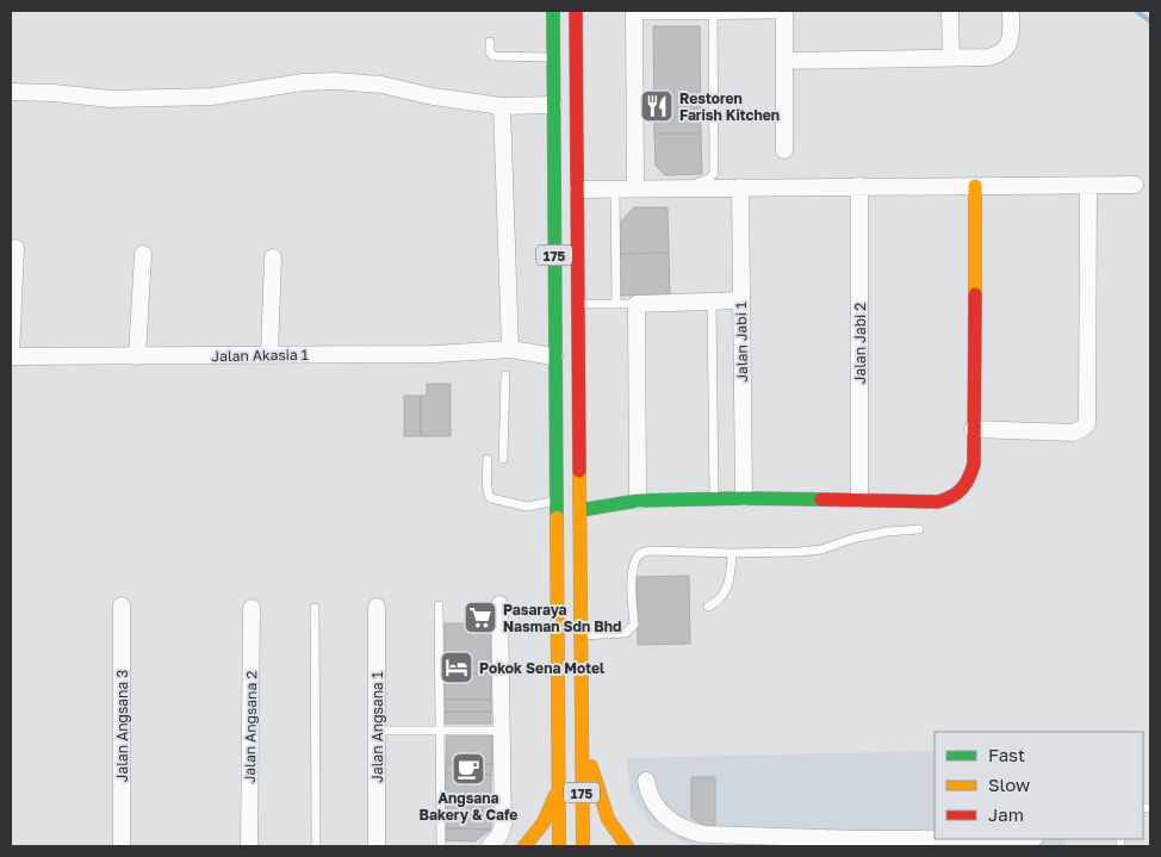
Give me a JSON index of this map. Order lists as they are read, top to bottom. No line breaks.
{"streets":{"main road":["175"],"street":["Jalan Jabi 1","Jalan Jabi 2","Jalan Akasia 1","Jalan Angsana 3","Jalan Angsana 2","Jalan Angsana 1"]},"crossings":[["175","Jalan Akasia 1"]],"places":{"restaurant":["Restoren Farish Kitchen"],"supermarket":["Pasaraya Nasman Sdn Bhd"],"hotel":["Pokok Sena Motel"],"cafe":["Angsana Bakery & Cafe"]},"legend":["Fast","Slow","Jam"]}
